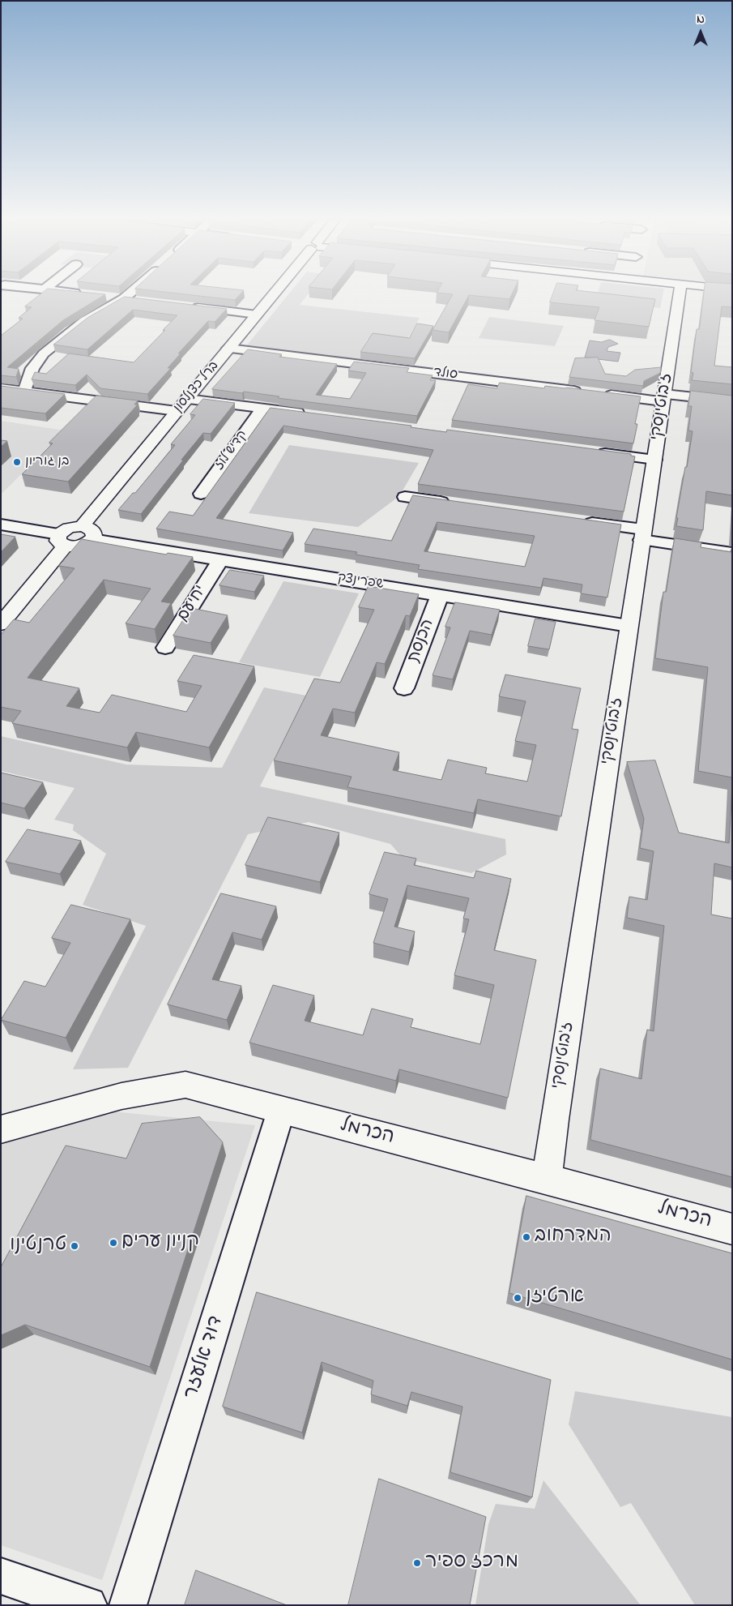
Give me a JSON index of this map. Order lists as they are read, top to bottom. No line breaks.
{"streets":{"street":["סולד","ברל כצנלסון","ז'בוטינסקי","קדיש לוז","שפרינצק","יחיעם","הכנסת","הכרמל","דוד אלעזר"]},"crossings":[["סולד","ברל כצנלסון"],["ברל כצנלסון","שפרינצק"],["ז'בוטינסקי","שפרינצק"],["ז'בוטינסקי","הכרמל"],["שפרינצק","יחיעם"],["שפרינצק","הכנסת"],["הכרמל","דוד אלעזר"]],"places":["בן גוריון","המדרחוב","קניון ערים","טרנטינו","ארטיזן","מרכז ספיר"],"north":"top"}
